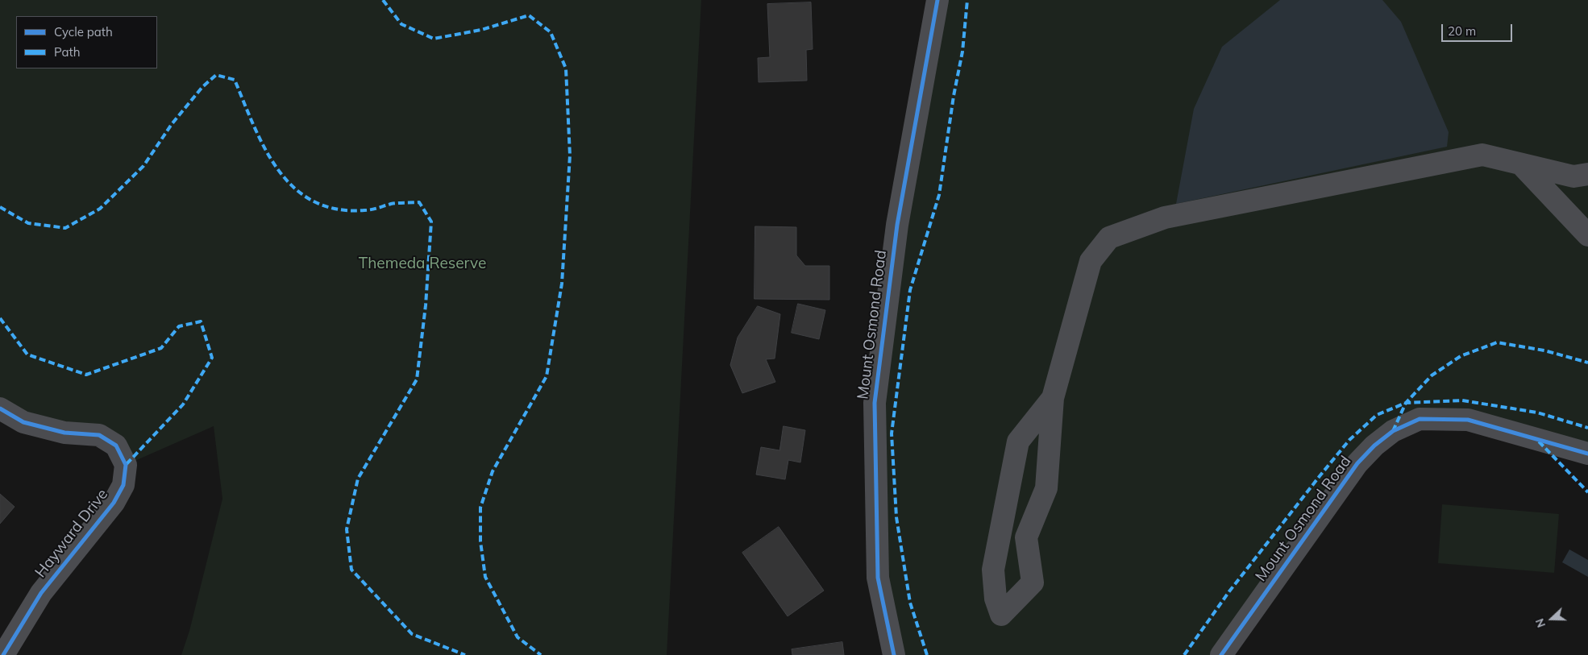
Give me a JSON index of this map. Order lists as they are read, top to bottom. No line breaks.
{"streets":{"street":["Mount Osmond Road","Hayward Drive"]},"parks":["Themeda Reserve"],"legend":["Cycle path","Path"],"scale_bar":"20 m","north":"left"}
